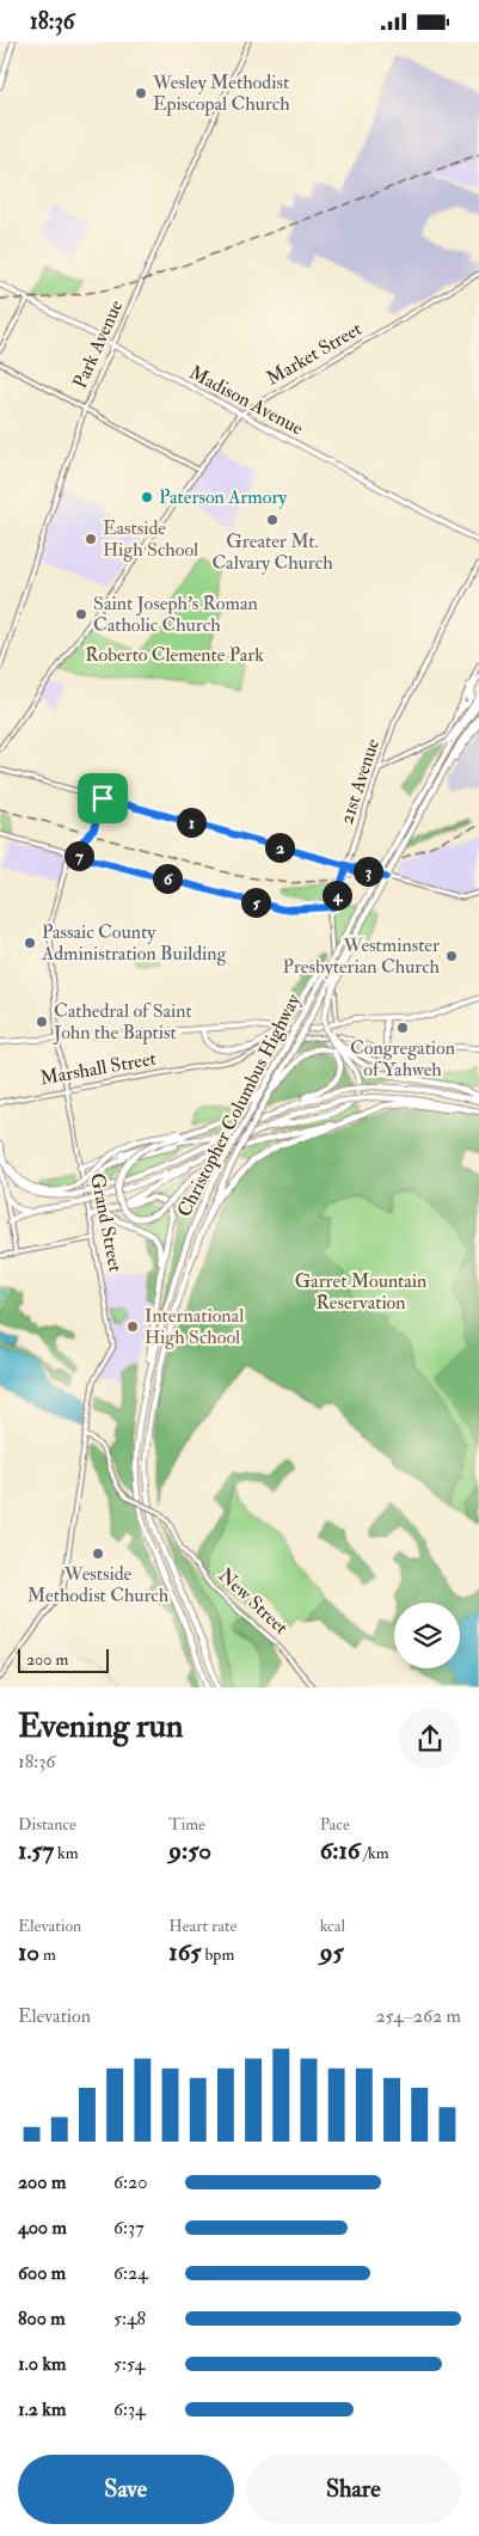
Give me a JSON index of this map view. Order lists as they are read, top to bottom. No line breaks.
{"streets":{"highway":["Christopher Columbus Highway"],"main road":["Madison Avenue","Marshall Street"],"street":["Park Avenue","Market Street","21st Avenue","Grand Street","New Street"]},"crossings":[["Park Avenue","Madison Avenue"],["Market Street","Madison Avenue"],["Marshall Street","Grand Street"],["Grand Street","New Street"]],"parks":["Roberto Clemente Park","Garret Mountain Reservation"],"places":["Wesley Methodist Episcopal Church","Paterson Armory","Greater Mt. Calvary Church","Eastside High School","Saint Joseph's Roman Catholic Church","Passaic County Administration Building","Westminster Presbyterian Church","Cathedral of Saint John the Baptist","Congregation of Yahweh","International High School","Westside Methodist Church"],"scale_bar":"200 m","page":{"status":"18:36","pins":["1","2","7","3","6","4","5"],"scale":"200 m","heading":["Evening run","18:36"],"stats":[["Distance","1.57 km"],["Time","9:50"],["Pace","6:16 /km"],["Elevation","10 m"],["Heart rate","165 bpm"],["kcal","95"]],"chart":["Elevation","254–262 m"],"list":[{"name":"200 m","note":"6:20"},{"name":"400 m","note":"6:37"},{"name":"600 m","note":"6:24"},{"name":"800 m","note":"5:48"},{"name":"1.0 km","note":"5:54"},{"name":"1.2 km","note":"6:34"}],"buttons":["Save","Share"]}}
